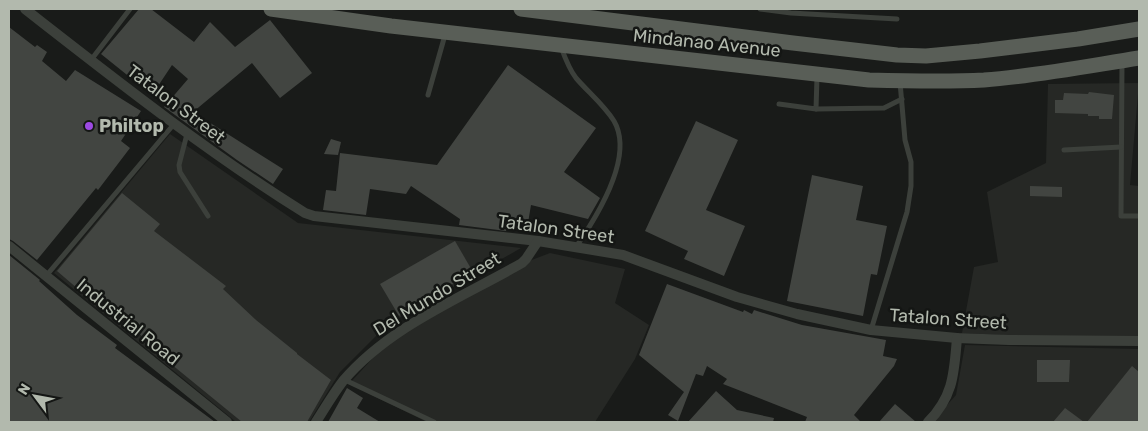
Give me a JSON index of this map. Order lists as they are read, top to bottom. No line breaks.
{"streets":{"main road":["Mindanao Avenue"],"street":["Tatalon Street","Del Mundo Street","Industrial Road"]},"crossings":[["Tatalon Street","Del Mundo Street"]],"places":["Philtop"],"north":"top left"}
